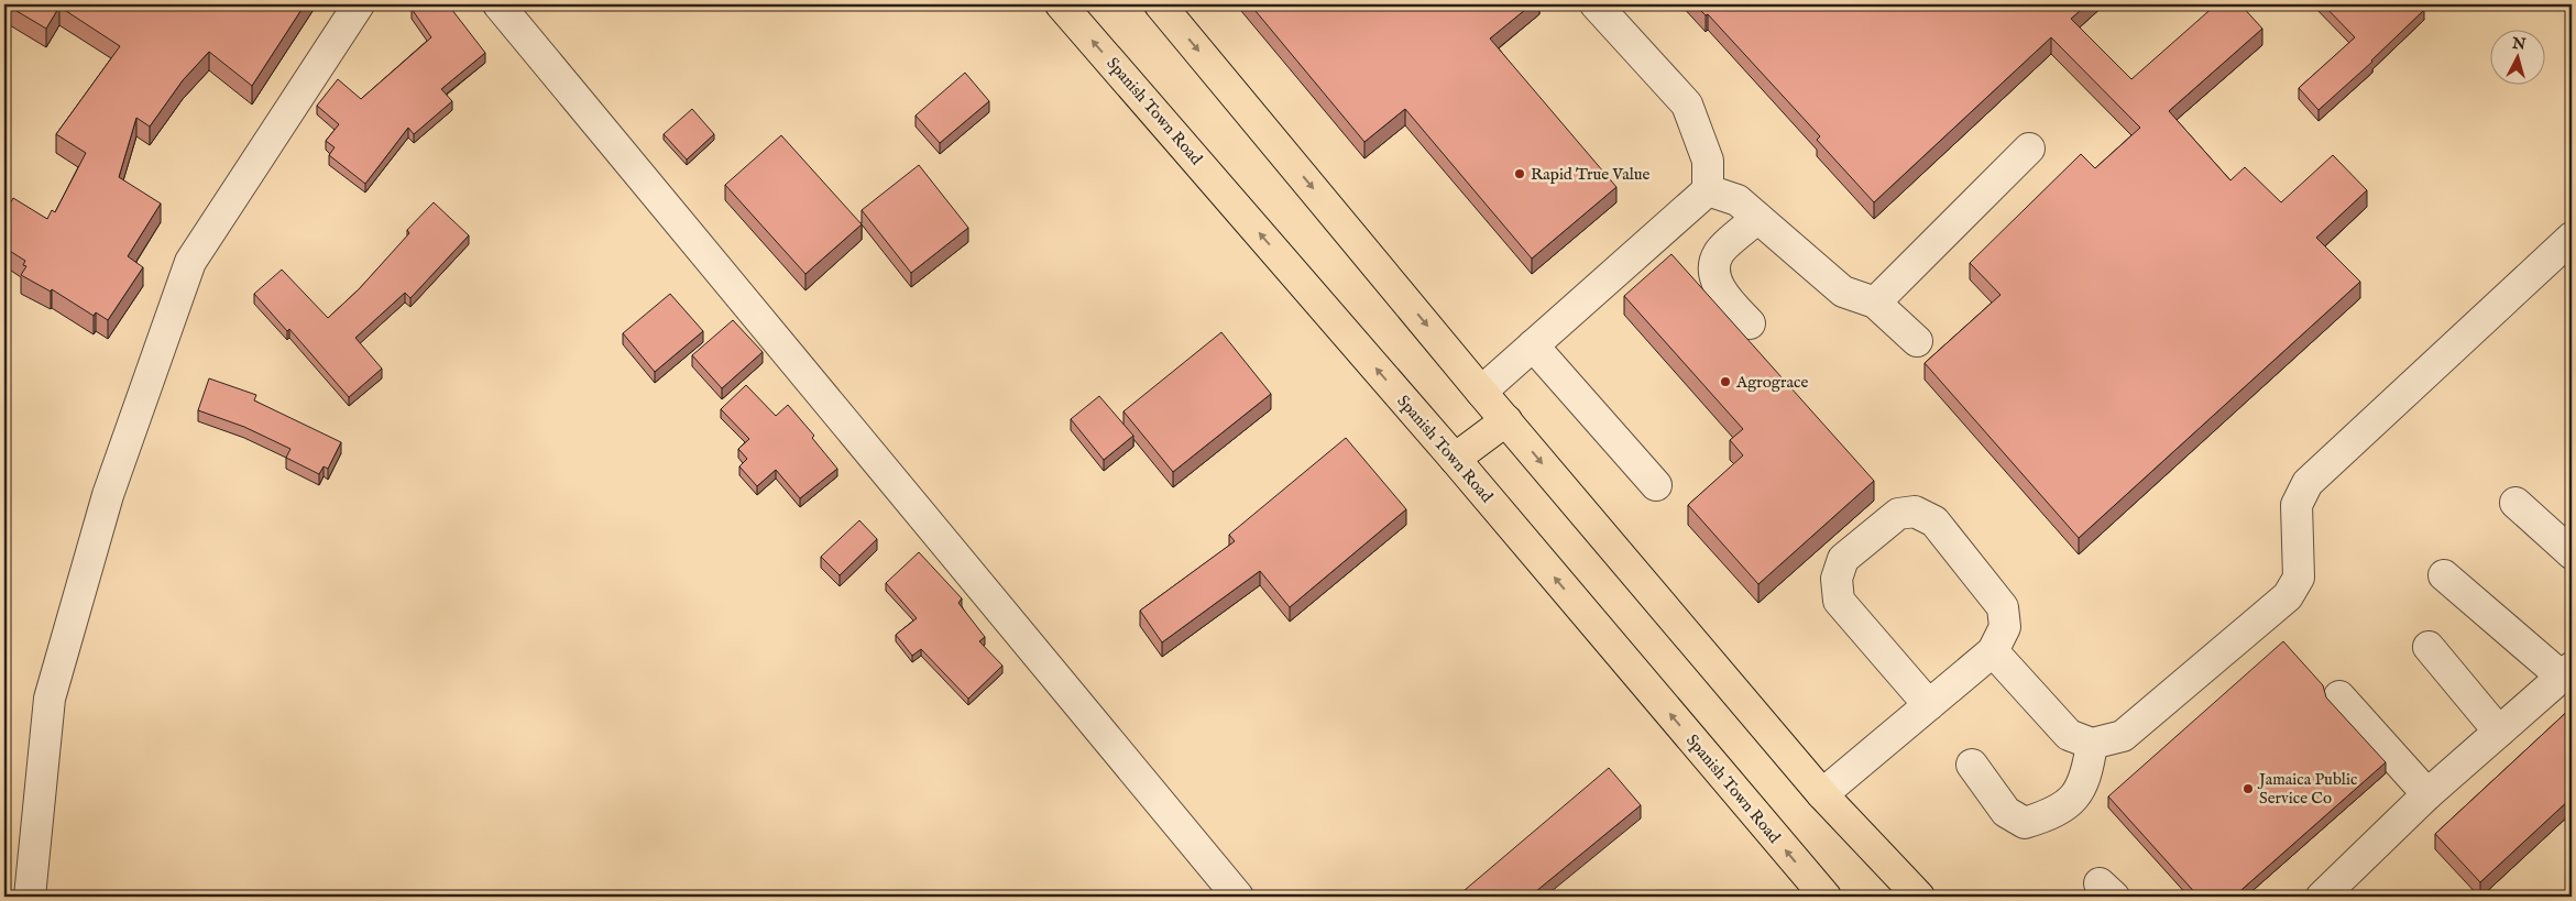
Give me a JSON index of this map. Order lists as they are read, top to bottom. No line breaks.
{"streets":{"highway":["Spanish Town Road"]},"places":["Rapid True Value","Agrograce","Jamaica Public Service Co"],"north":"top"}
